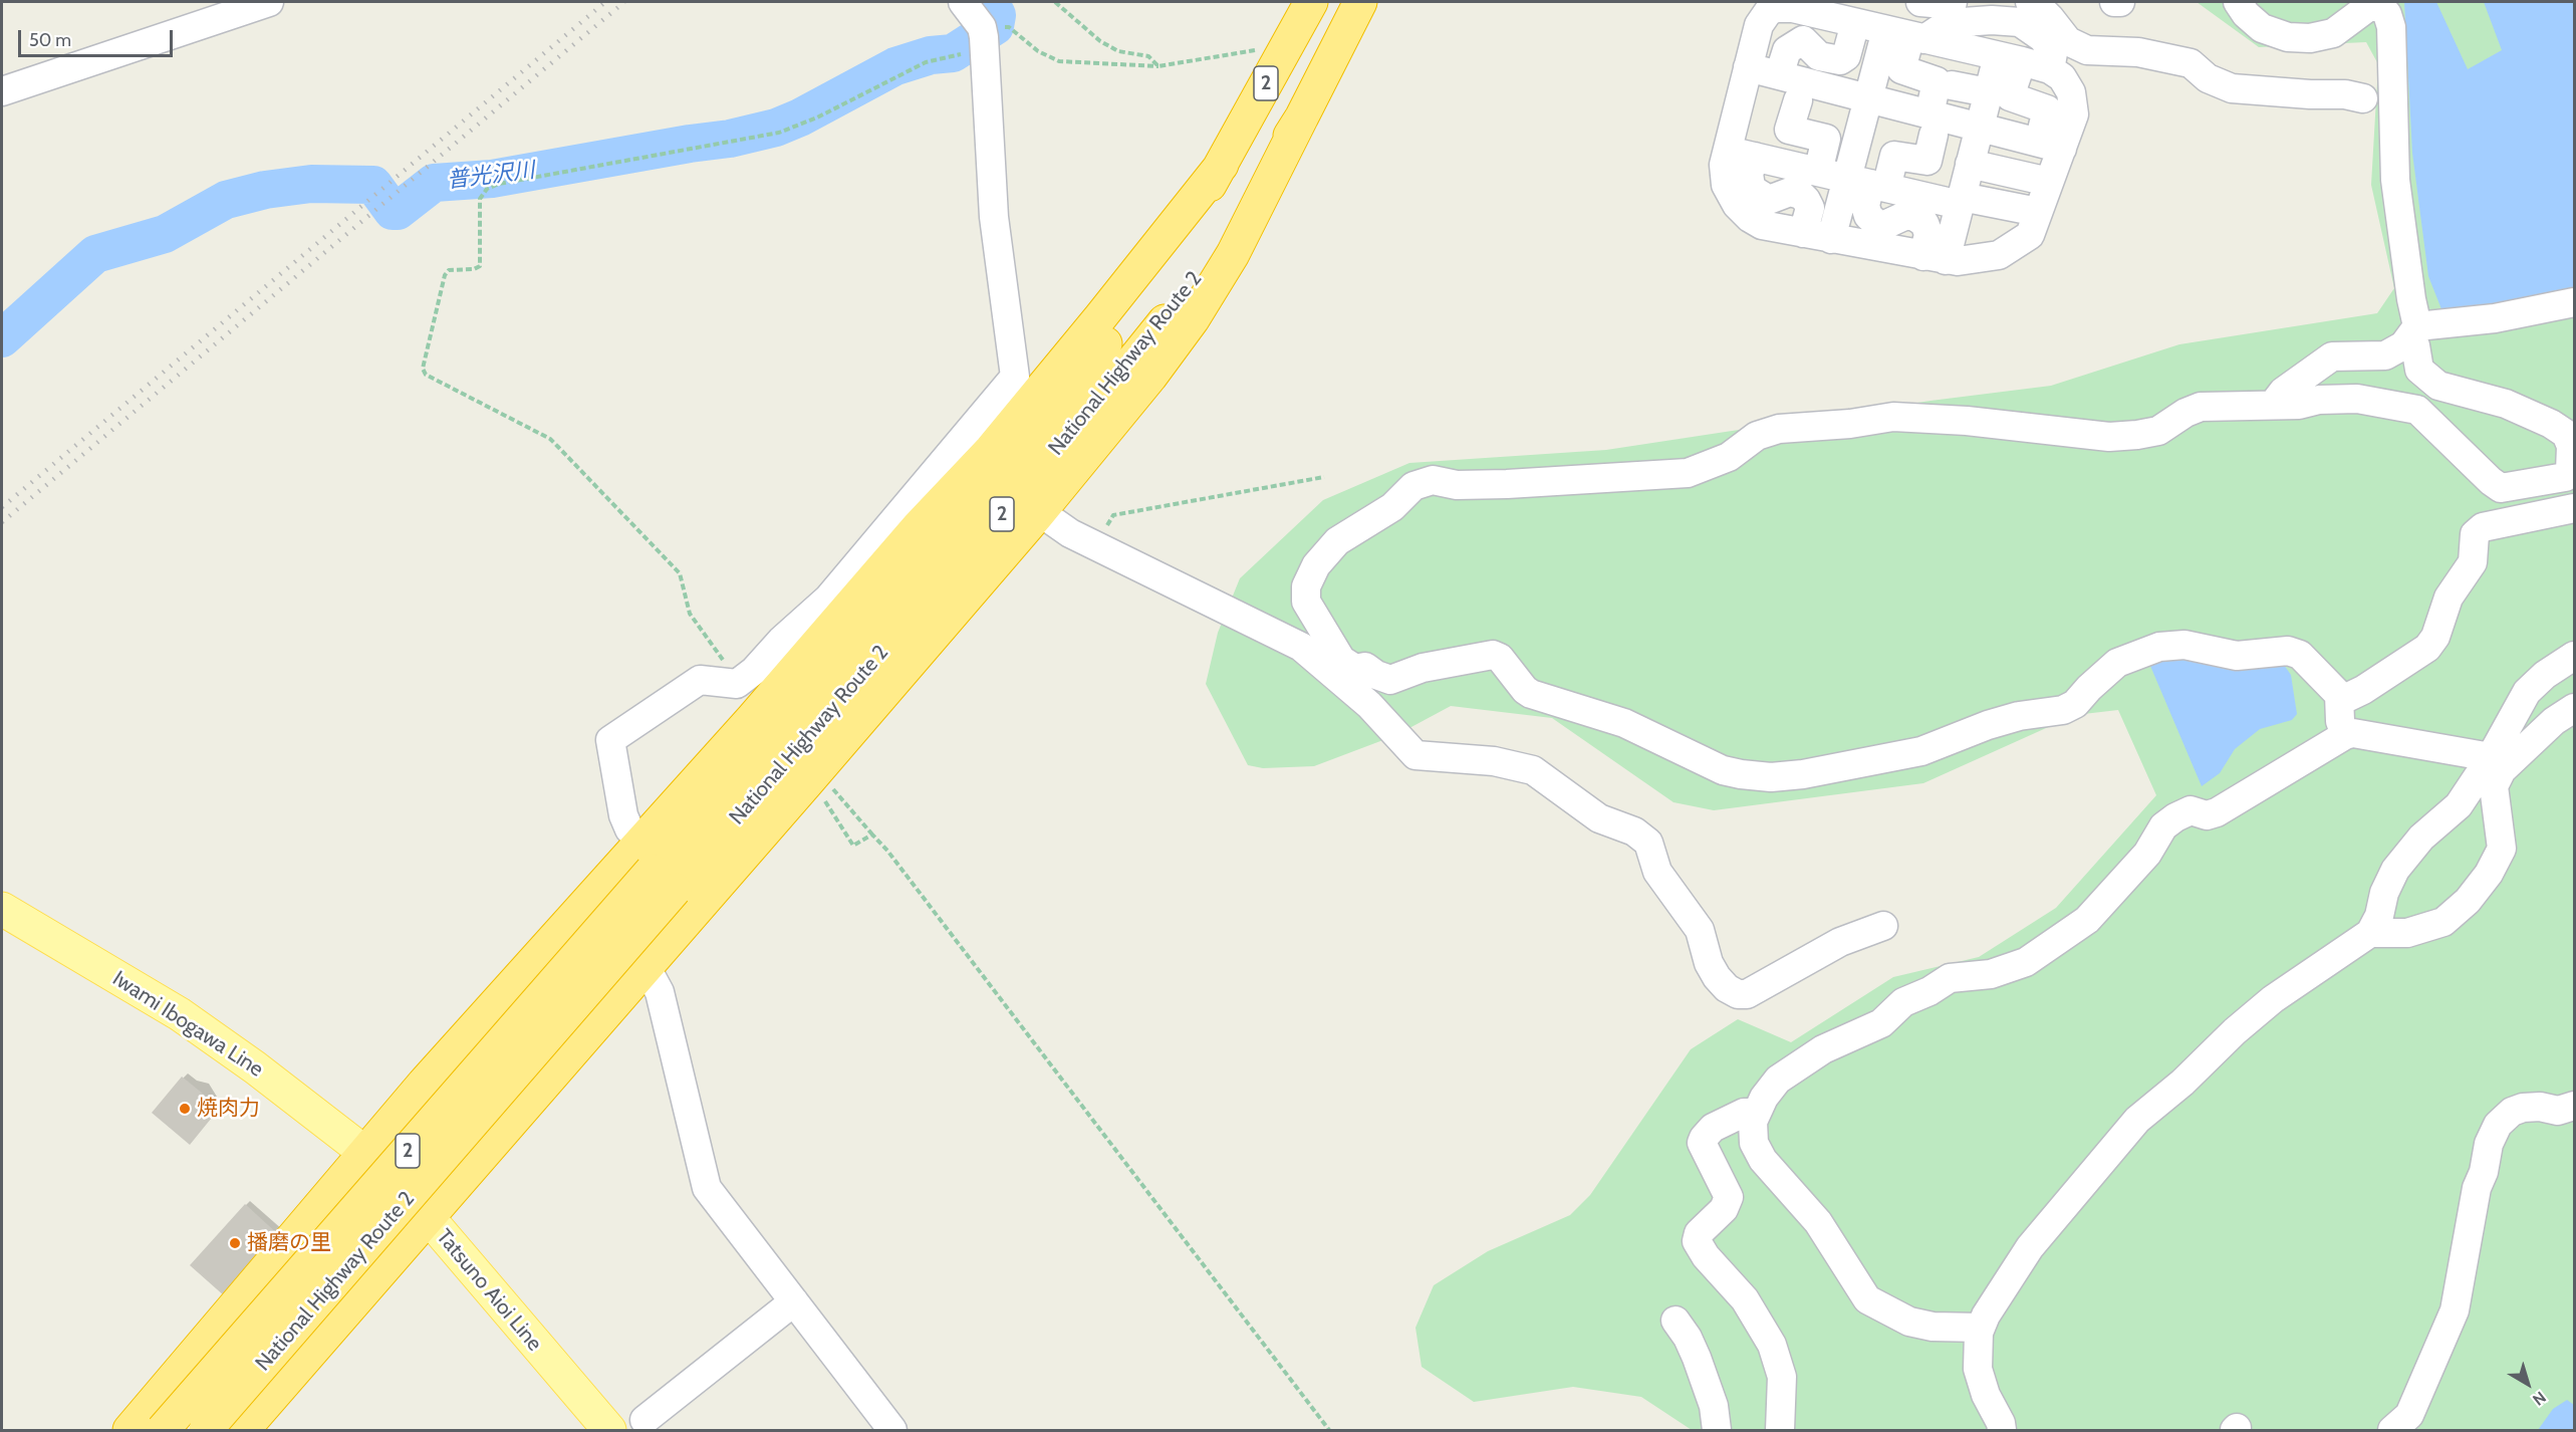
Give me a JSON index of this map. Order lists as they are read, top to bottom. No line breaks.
{"streets":{"highway":["2","National Highway Route 2"],"main road":["Iwami Ibogawa Line","Tatsuno Aioi Line"]},"crossings":[["2","Iwami Ibogawa Line"],["2","Tatsuno Aioi Line"],["Iwami Ibogawa Line","Tatsuno Aioi Line"]],"water":["普光沢川"],"places":["焼肉力","播磨の里"],"scale_bar":"50 m","north":"bottom right"}
